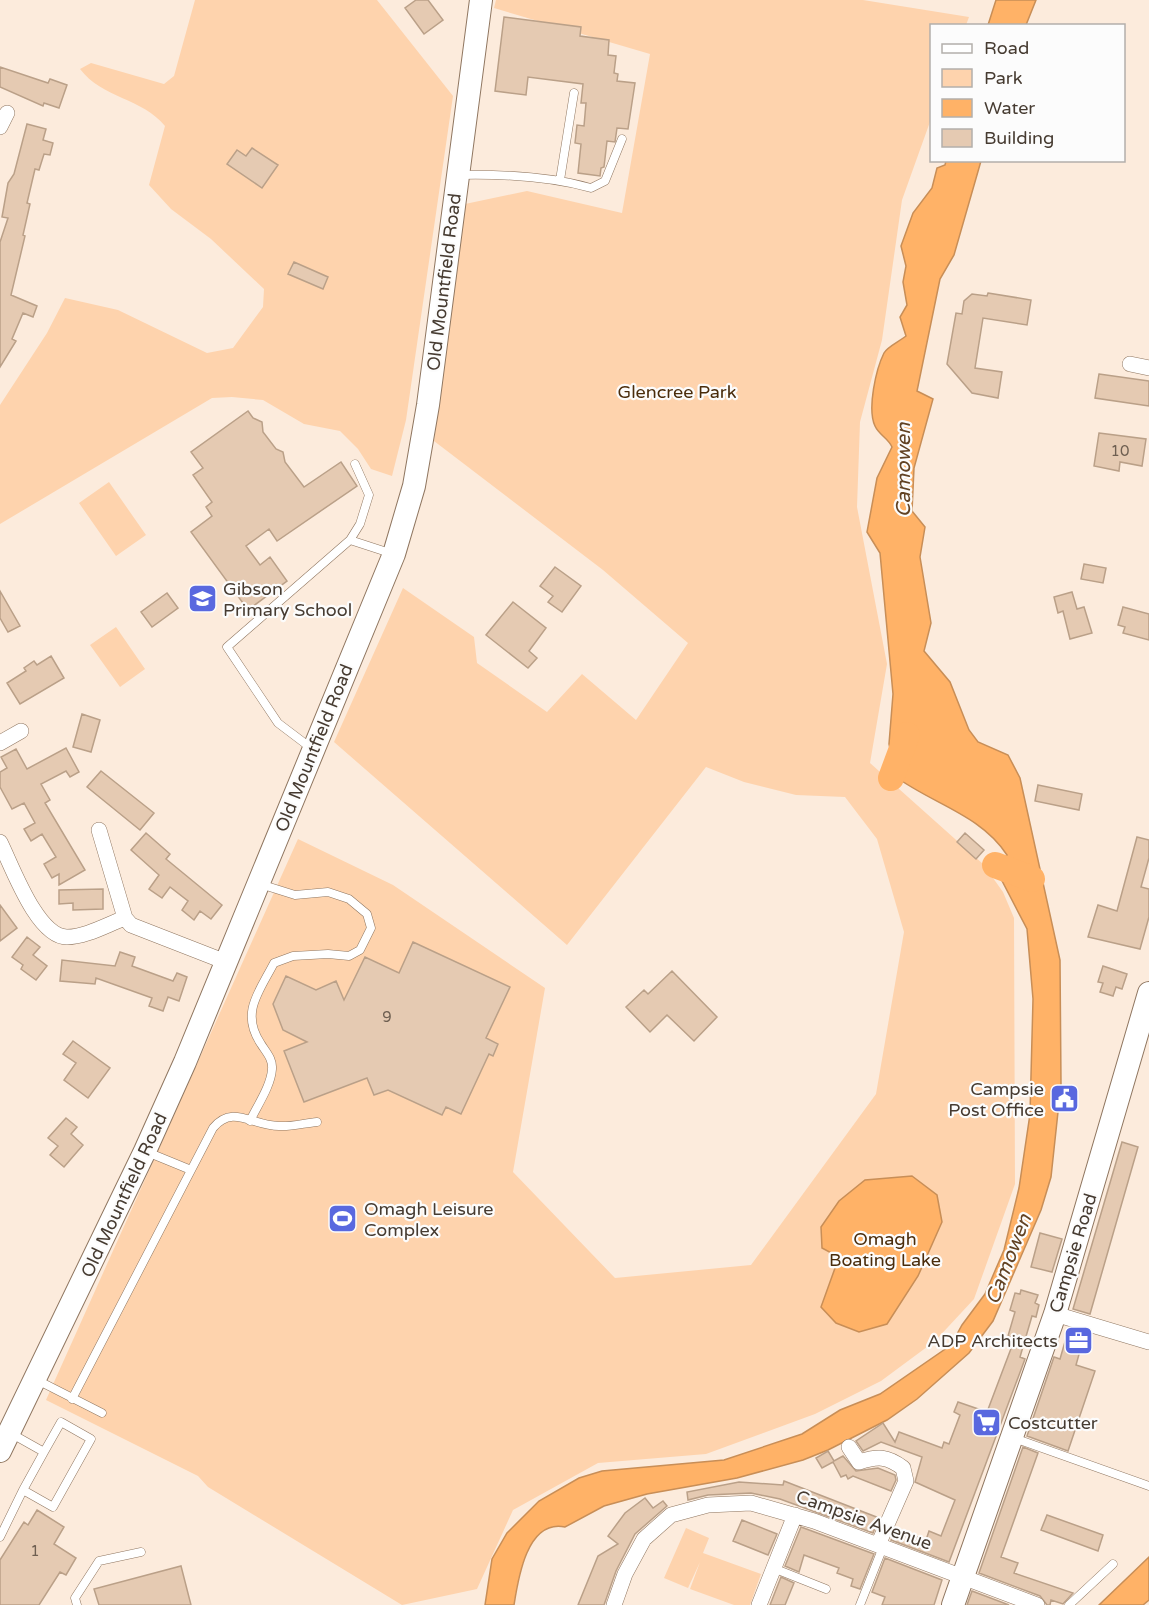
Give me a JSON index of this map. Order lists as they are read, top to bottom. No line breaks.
{"streets":{"street":["Old Mountfield Road","Campsie Road","Campsie Avenue"]},"crossings":[["Campsie Road","Campsie Avenue"]],"water":["Camowen"],"parks":["Glencree Park","Omagh Boating Lake"],"places":{"school or university":["Gibson Primary School"],"public building":["Campsie Post Office"],"sports":["Omagh Leisure Complex"],"office":["ADP Architects"],"supermarket":["Costcutter"]},"house_numbers":["10","9","1"],"legend":["Road","Park","Water","Building"]}
